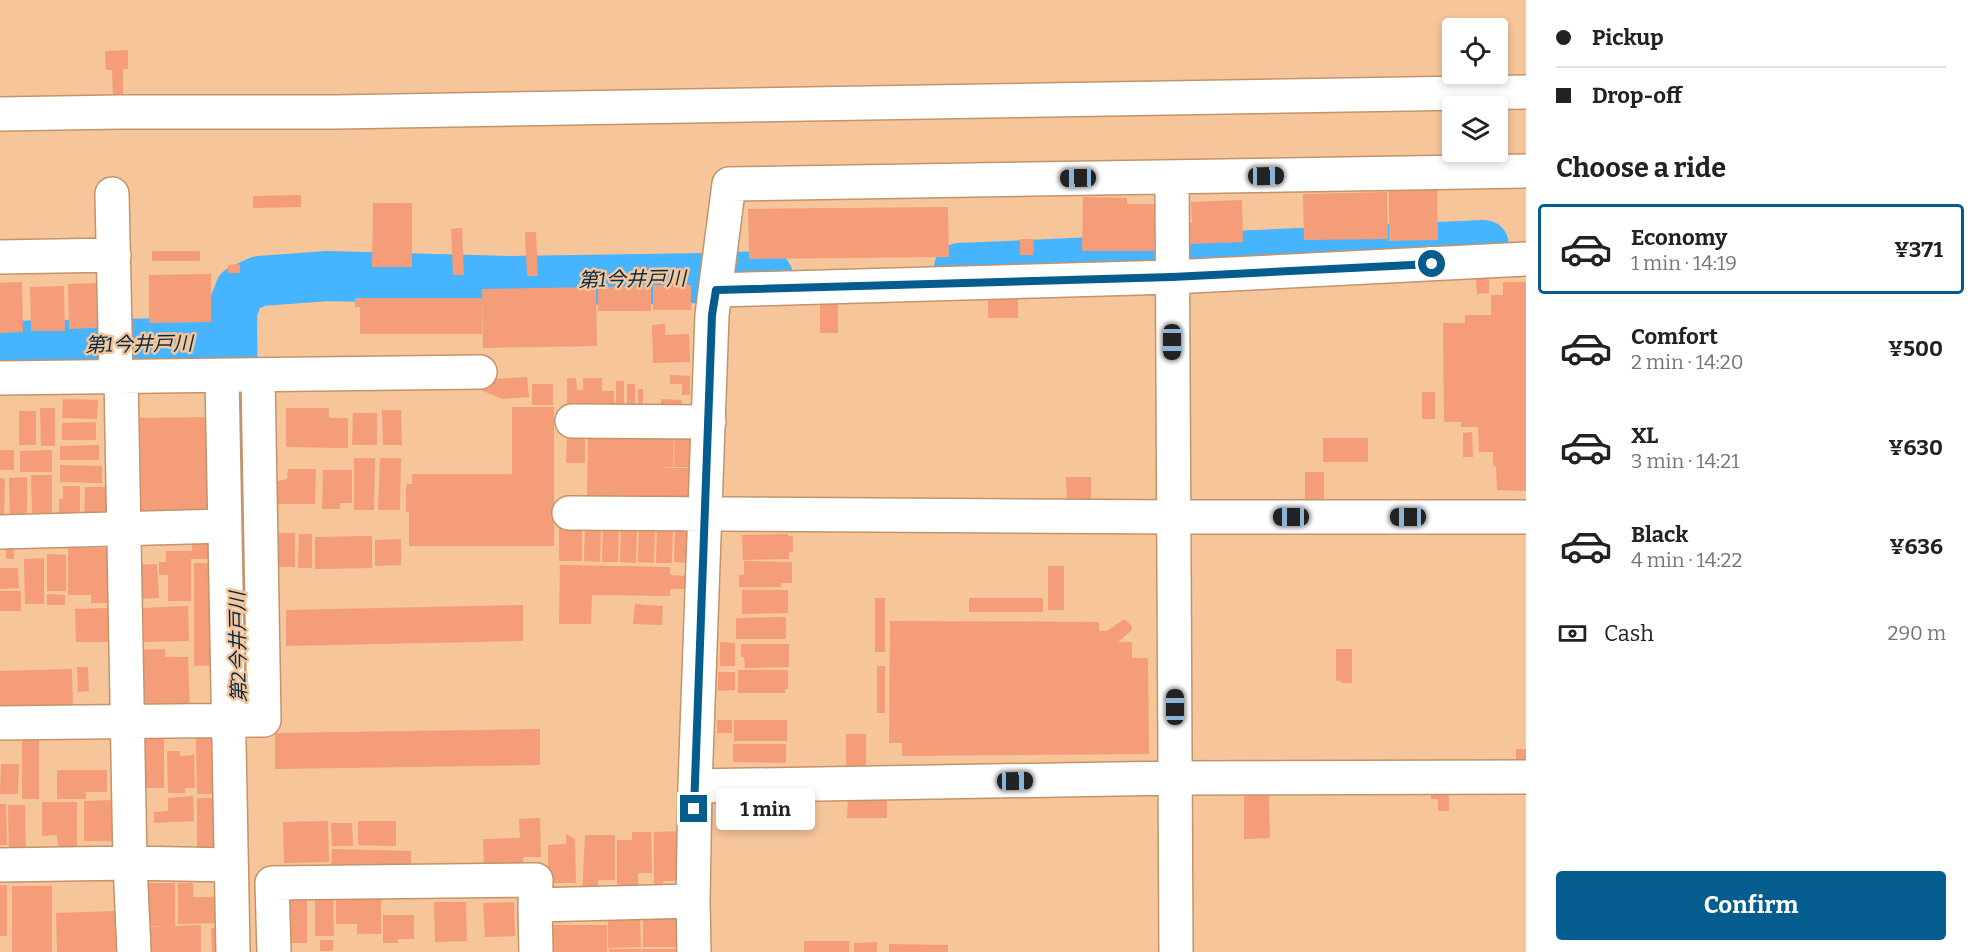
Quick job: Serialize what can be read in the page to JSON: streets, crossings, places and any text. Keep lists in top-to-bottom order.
{
  "water": ["第1今井戸川", "第2今井戸川"],
  "page": {
    "banner": ["Pickup", "Drop-off"],
    "heading": "Choose a ride",
    "list": [
      {
        "name": "Economy",
        "note": "1 min · 14:19",
        "value": "¥371"
      },
      {
        "name": "Comfort",
        "note": "2 min · 14:20",
        "value": "¥500"
      },
      {
        "name": "XL",
        "note": "3 min · 14:21",
        "value": "¥630"
      },
      {
        "name": "Black",
        "note": "4 min · 14:22",
        "value": "¥636"
      }
    ],
    "pay": ["Cash", "290 m"],
    "bubble": "1 min",
    "buttons": "Confirm"
  }
}
